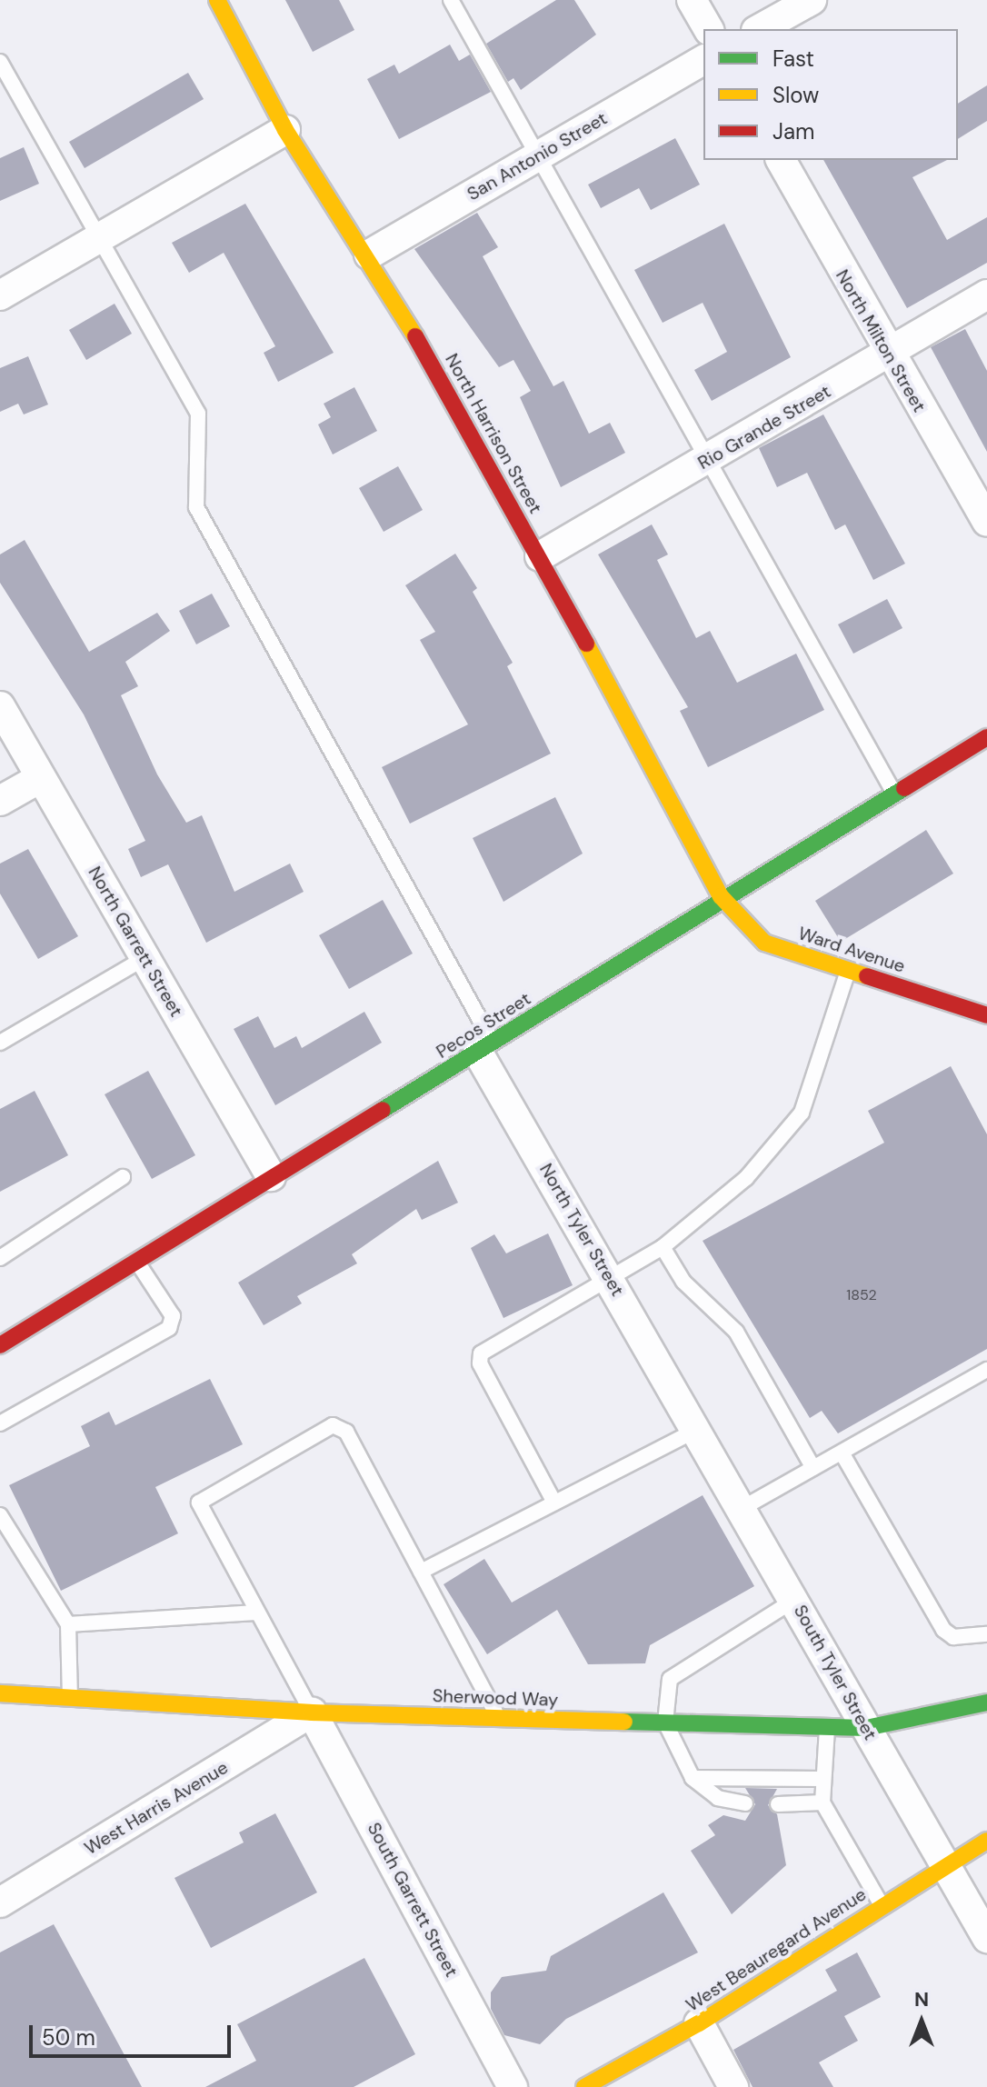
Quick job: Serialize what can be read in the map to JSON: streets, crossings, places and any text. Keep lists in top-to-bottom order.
{
  "streets": {
    "street": [
      "San Antonio Street",
      "North Milton Street",
      "Rio Grande Street",
      "North Harrison Street",
      "North Garrett Street",
      "Ward Avenue",
      "Pecos Street",
      "North Tyler Street",
      "South Tyler Street",
      "Sherwood Way",
      "West Harris Avenue",
      "South Garrett Street",
      "West Beauregard Avenue"
    ]
  },
  "crossings": [
    ["San Antonio Street", "North Harrison Street"],
    ["North Milton Street", "Rio Grande Street"],
    ["Rio Grande Street", "North Harrison Street"],
    ["North Harrison Street", "Ward Avenue"],
    ["North Harrison Street", "Pecos Street"],
    ["North Garrett Street", "Pecos Street"],
    ["Ward Avenue", "Pecos Street"],
    ["Pecos Street", "North Tyler Street"],
    ["North Tyler Street", "South Tyler Street"],
    ["South Tyler Street", "Sherwood Way"],
    ["South Tyler Street", "West Beauregard Avenue"],
    ["Sherwood Way", "West Harris Avenue"],
    ["Sherwood Way", "South Garrett Street"],
    ["West Harris Avenue", "South Garrett Street"]
  ],
  "house_numbers": ["1852"],
  "legend": ["Fast", "Slow", "Jam"],
  "scale_bar": "50 m",
  "north": "top"
}
